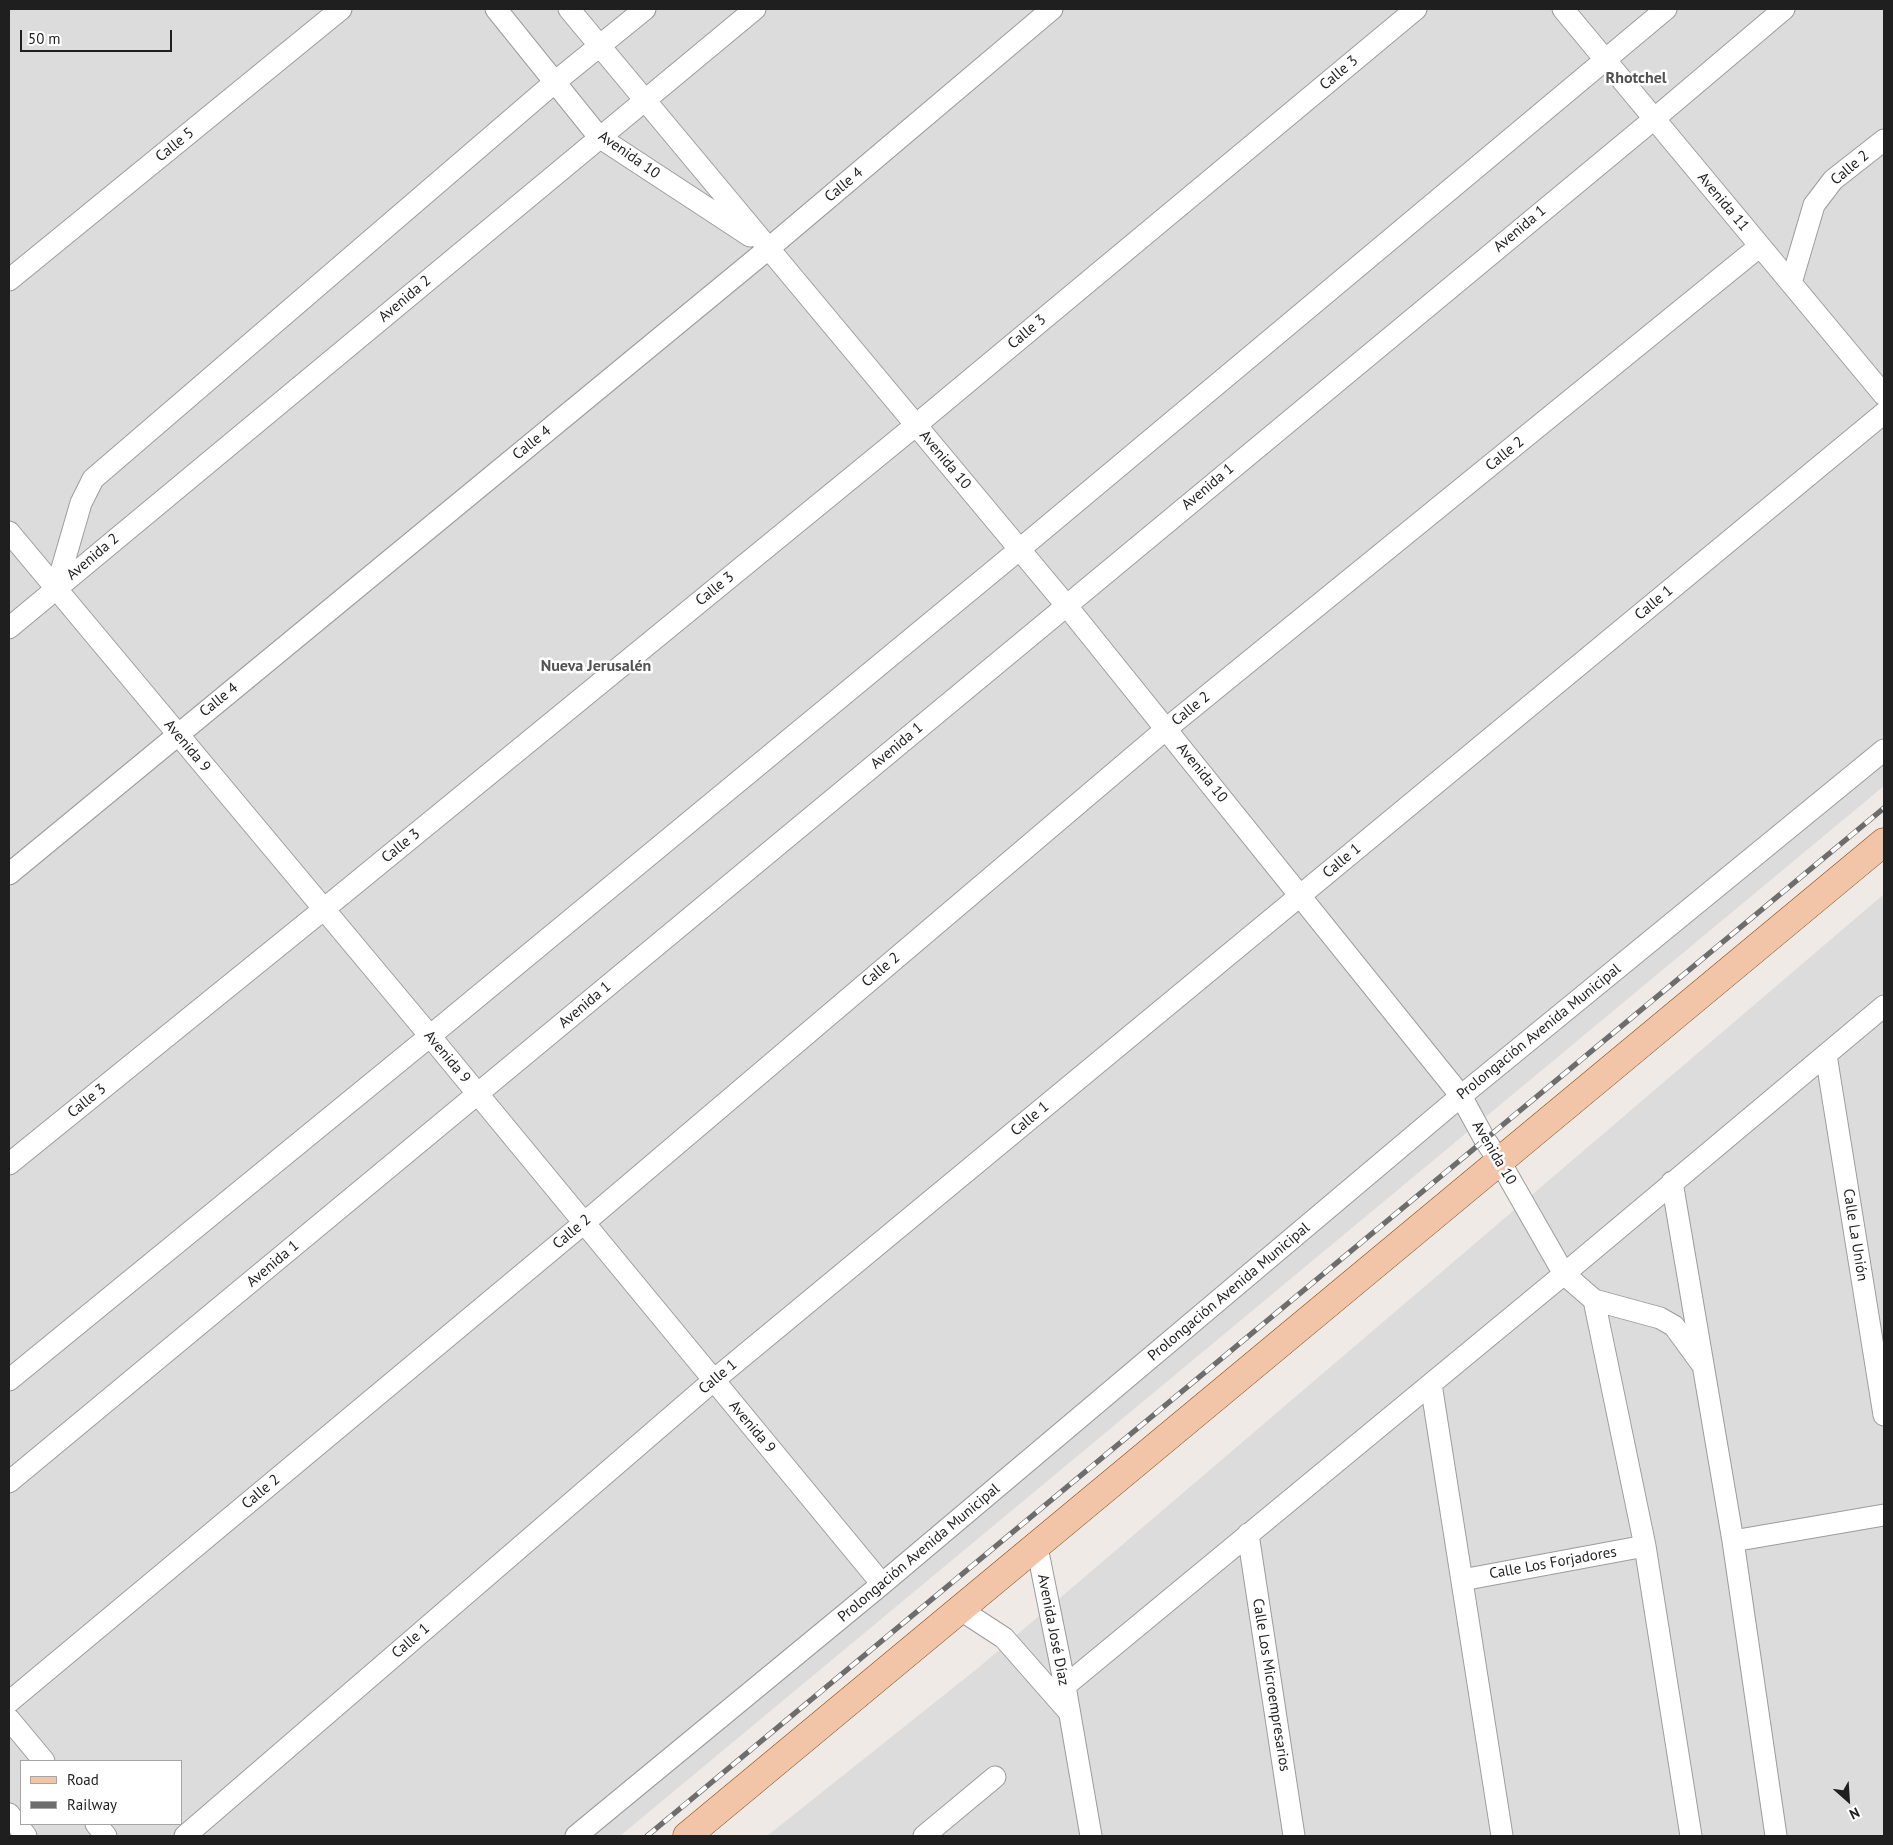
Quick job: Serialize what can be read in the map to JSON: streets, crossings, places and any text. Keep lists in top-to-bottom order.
{
  "streets": {
    "street": [
      "Calle 3",
      "Calle 5",
      "Avenida 10",
      "Calle 2",
      "Calle 4",
      "Avenida 11",
      "Avenida 1",
      "Avenida 2",
      "Calle 1",
      "Avenida 9",
      "Prolongación Avenida Municipal",
      "Calle La Unión",
      "Calle Los Forjadores",
      "Avenida José Díaz",
      "Calle Los Microempresarios"
    ]
  },
  "crossings": [
    ["Calle 3", "Avenida 10"],
    ["Calle 3", "Avenida 9"],
    ["Avenida 10", "Calle 2"],
    ["Avenida 10", "Calle 4"],
    ["Avenida 10", "Avenida 1"],
    ["Avenida 10", "Avenida 2"],
    ["Avenida 10", "Calle 1"],
    ["Avenida 10", "Prolongación Avenida Municipal"],
    ["Calle 2", "Avenida 11"],
    ["Calle 2", "Avenida 9"],
    ["Calle 4", "Avenida 9"],
    ["Avenida 11", "Avenida 1"],
    ["Avenida 1", "Avenida 9"],
    ["Avenida 2", "Avenida 9"],
    ["Calle 1", "Avenida 9"],
    ["Avenida 9", "Prolongación Avenida Municipal"]
  ],
  "districts": ["Rhotchel", "Nueva Jerusalén"],
  "legend": ["Road", "Railway"],
  "scale_bar": "50 m",
  "north": "bottom right"
}
